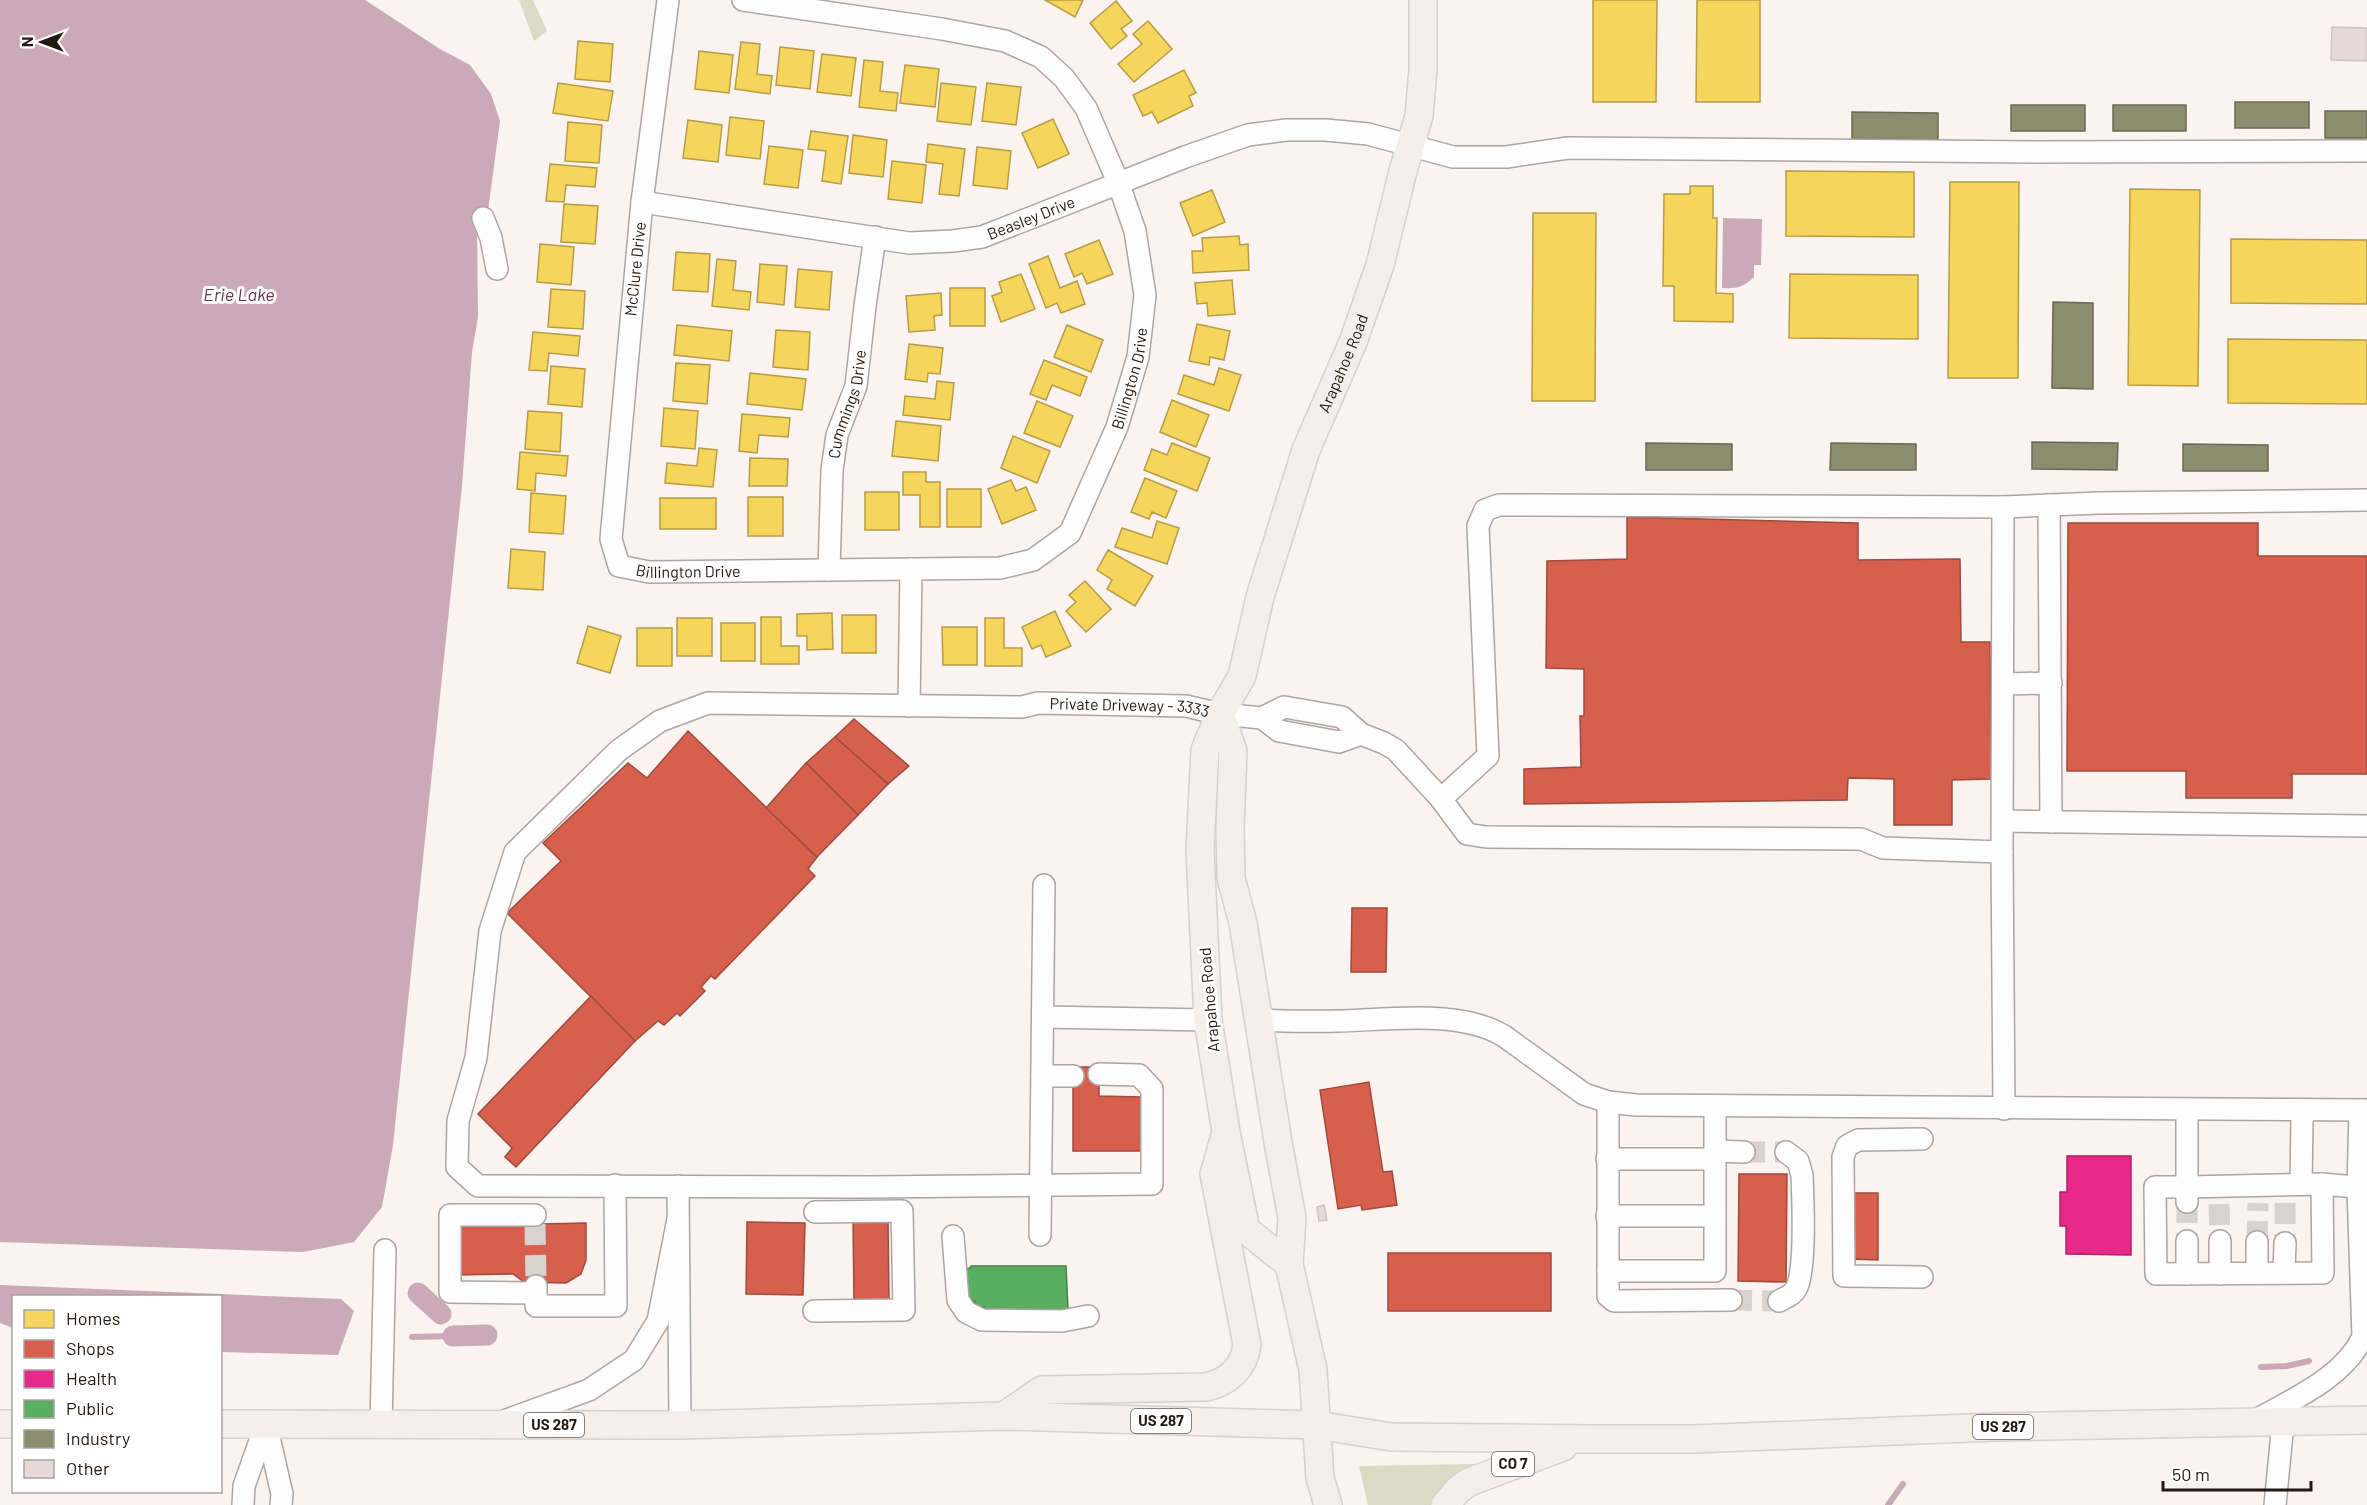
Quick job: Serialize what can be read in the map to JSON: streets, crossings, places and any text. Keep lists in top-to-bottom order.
{
  "streets": {
    "main road": ["Arapahoe Road", "US 287", "CO 7"],
    "street": [
      "Beasley Drive",
      "McClure Drive",
      "Billington Drive",
      "Cummings Drive",
      "Private Driveway - 3333"
    ]
  },
  "crossings": [
    ["Beasley Drive", "McClure Drive"],
    ["Beasley Drive", "Arapahoe Road"],
    ["Beasley Drive", "Billington Drive"],
    ["Beasley Drive", "Cummings Drive"],
    ["McClure Drive", "Billington Drive"],
    ["Arapahoe Road", "Private Driveway - 3333"],
    ["Billington Drive", "Cummings Drive"],
    ["US 287", "CO 7"]
  ],
  "water": ["Erie Lake"],
  "legend": [
    "Homes",
    "Shops",
    "Health",
    "Public",
    "Industry",
    "Other"
  ],
  "scale_bar": "50 m",
  "north": "left"
}
